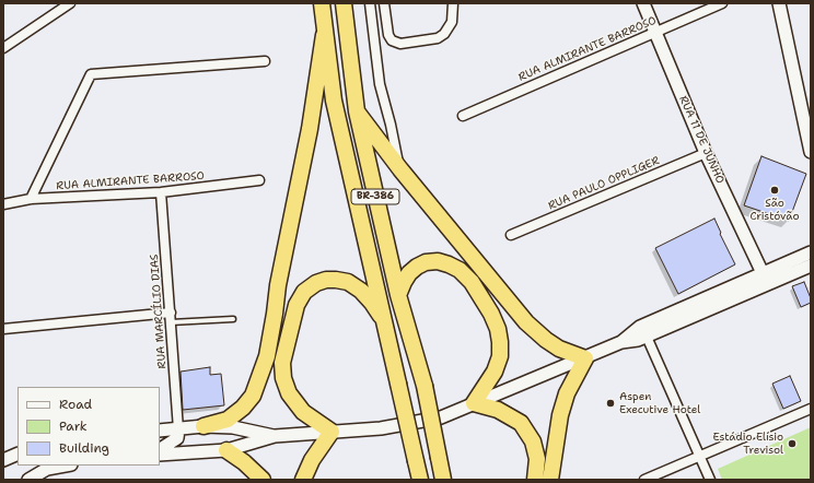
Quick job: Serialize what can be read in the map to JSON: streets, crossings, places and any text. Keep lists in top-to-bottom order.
{
  "streets": {
    "highway": ["BR-386"],
    "main road": ["RUA 11 DE JUNHO"],
    "street": ["RUA ALMIRANTE BARROSO", "RUA PAULO OPPLIGER", "RUA MARCÍLIO DIAS"]
  },
  "crossings": [
    ["RUA ALMIRANTE BARROSO", "RUA 11 DE JUNHO"],
    ["RUA ALMIRANTE BARROSO", "RUA MARCÍLIO DIAS"],
    ["RUA 11 DE JUNHO", "RUA PAULO OPPLIGER"]
  ],
  "places": ["São Cristóvão", "Aspen Executive Hotel", "Estádio Elísio Trevisol"],
  "legend": ["Road", "Park", "Building"]
}
